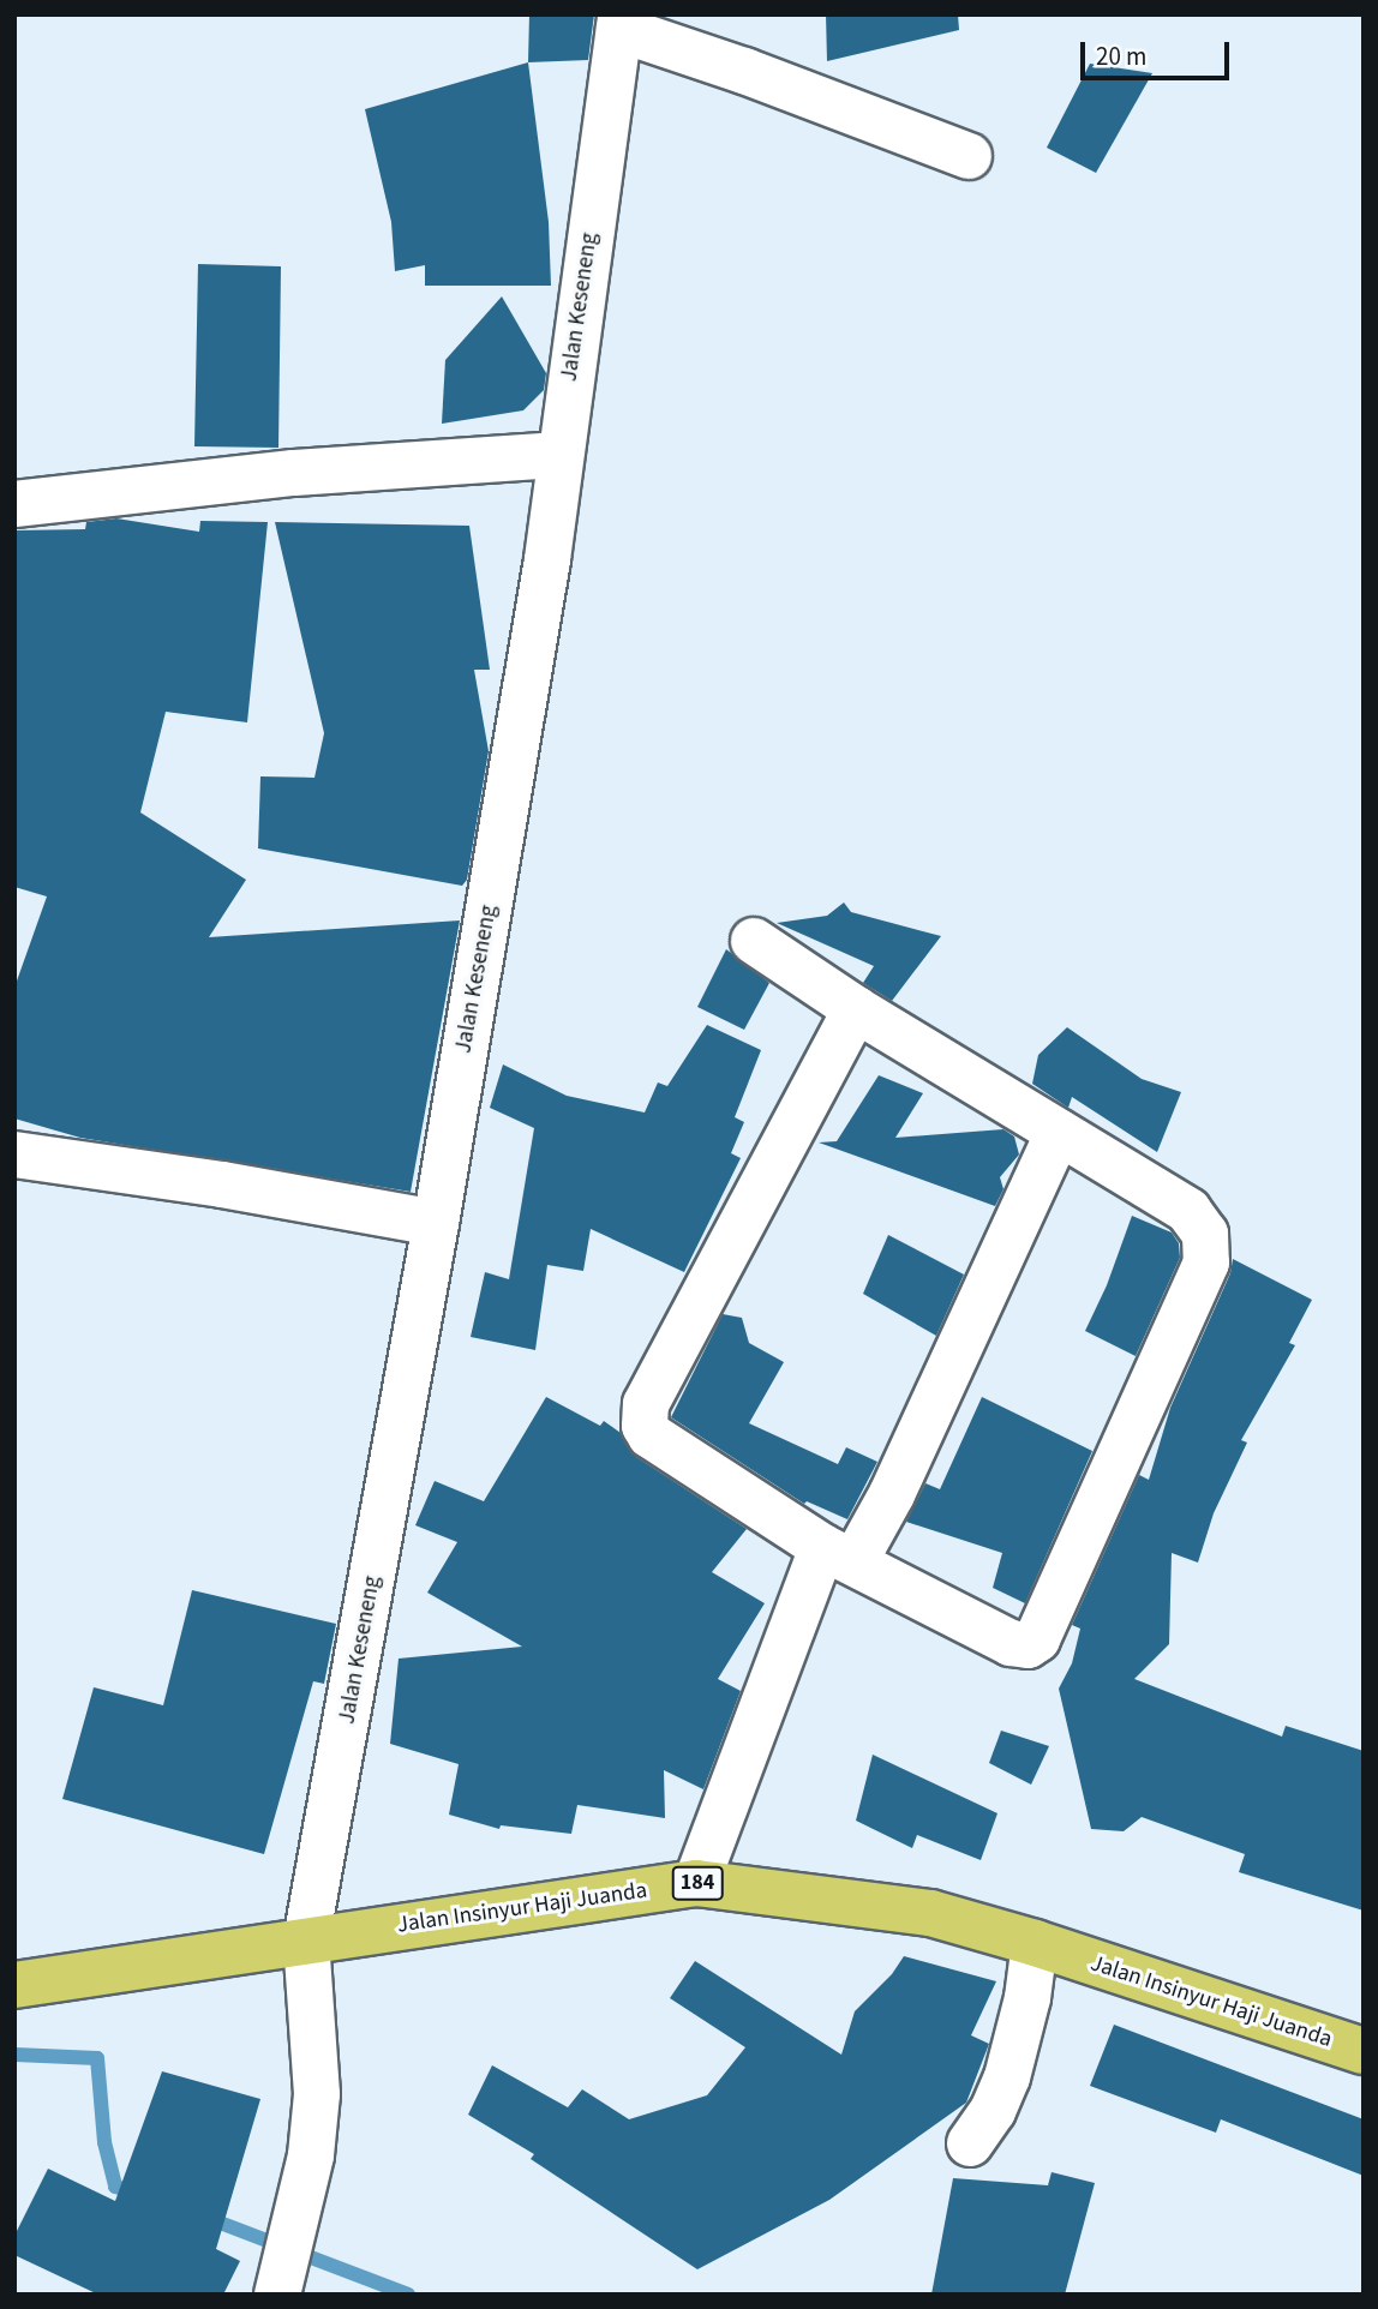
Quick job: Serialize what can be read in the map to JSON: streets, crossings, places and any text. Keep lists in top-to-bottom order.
{
  "streets": {
    "main road": ["184", "Jalan Insinyur Haji Juanda"],
    "street": ["Jalan Keseneng"]
  },
  "crossings": [
    ["Jalan Keseneng", "Jalan Insinyur Haji Juanda"]
  ],
  "scale_bar": "20 m"
}
